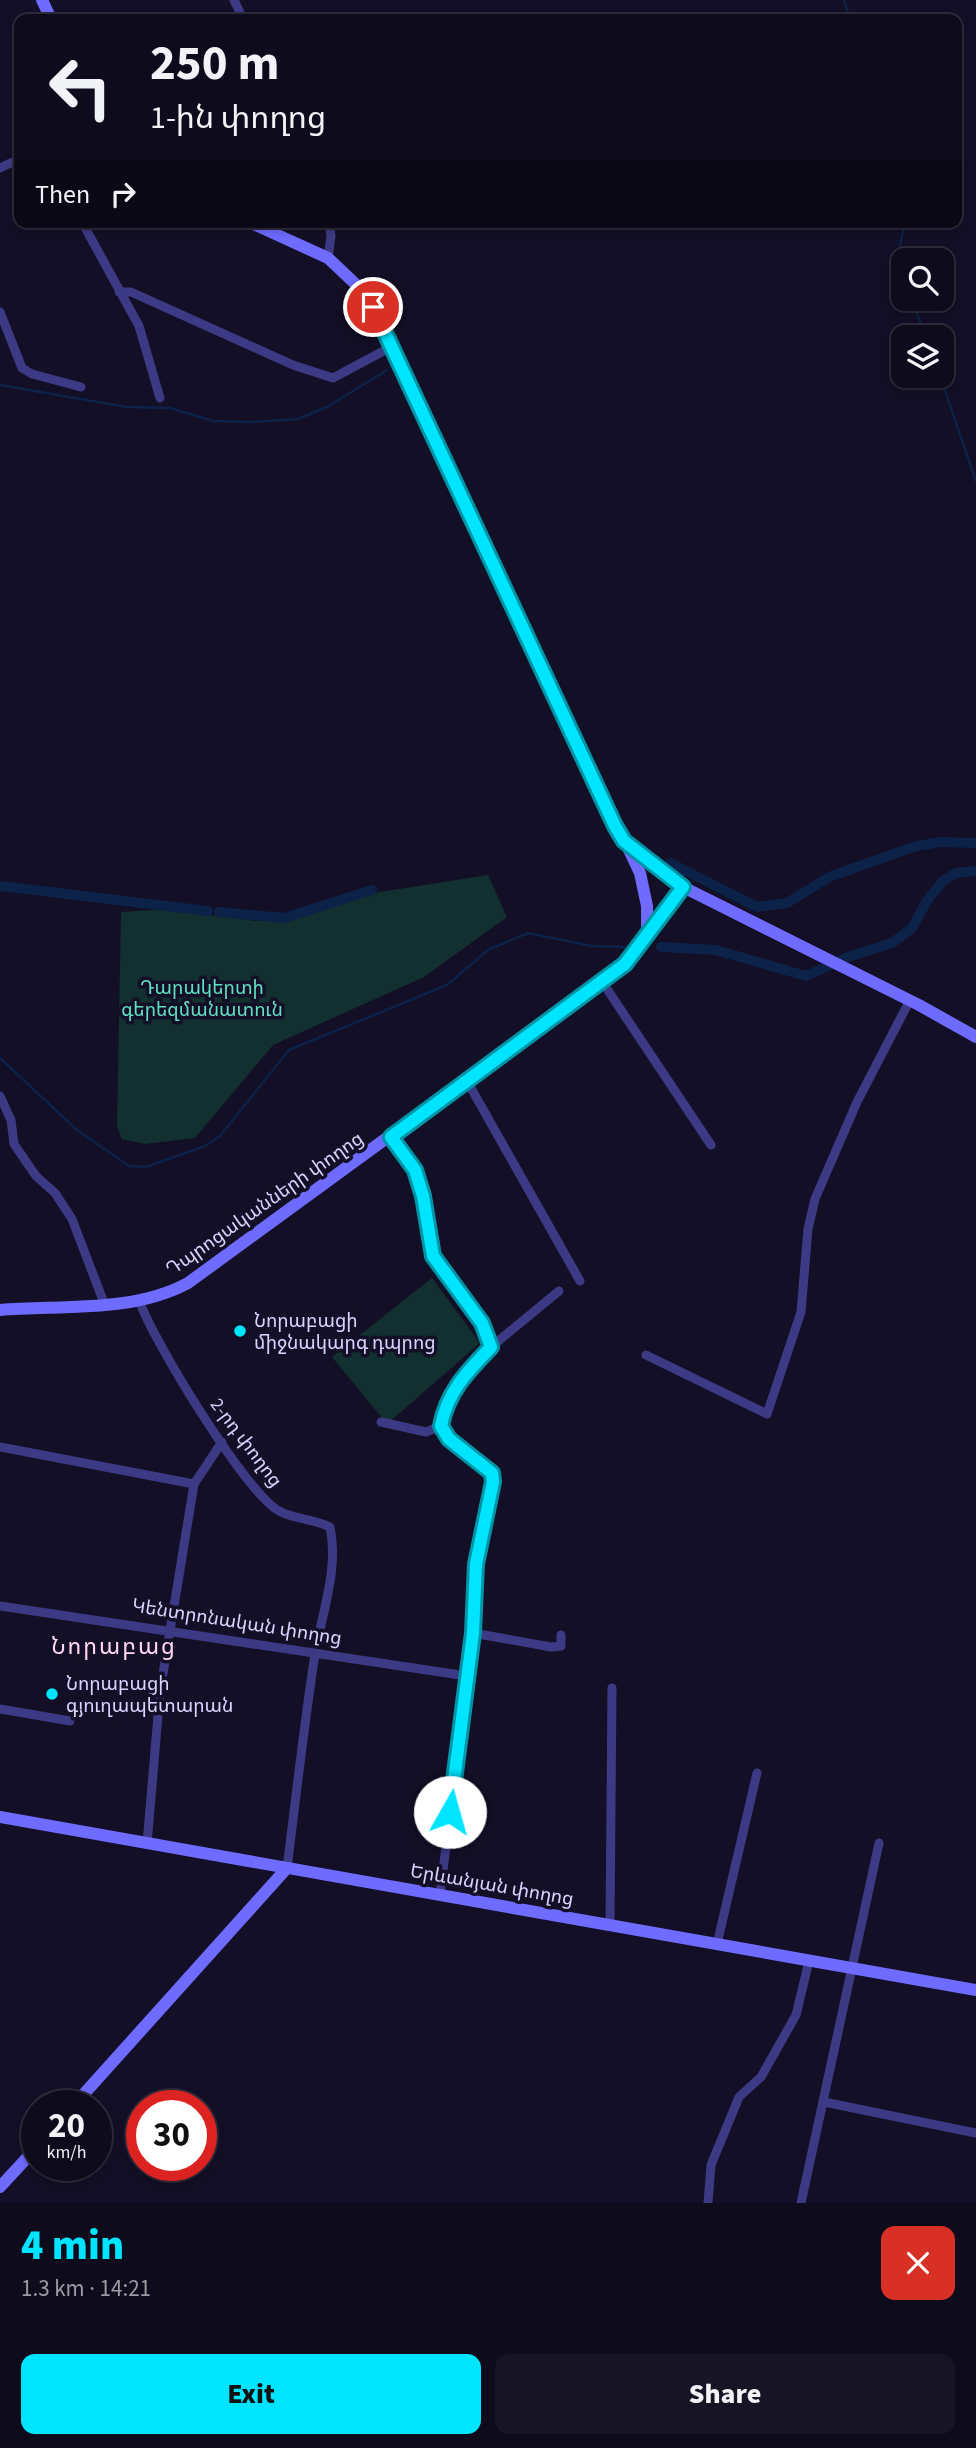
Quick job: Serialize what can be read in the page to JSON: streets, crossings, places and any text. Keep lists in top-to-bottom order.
{
  "streets": {
    "main road": ["Դպրոցականների փողոց", "Երևանյան փողոց"],
    "street": ["2-րդ փողոց", "Կենտրոնական փողոց"]
  },
  "crossings": [
    ["Դպրոցականների փողոց", "2-րդ փողոց"],
    ["2-րդ փողոց", "Կենտրոնական փողոց"],
    ["2-րդ փողոց", "Երևանյան փողոց"]
  ],
  "districts": ["Նորաբաց"],
  "parks": ["Դարակերտի գերեզմանատուն"],
  "places": ["Նորաբացի միջնակարգ դպրոց", "Նորաբացի գյուղապետարան"],
  "page": {
    "turn": ["250 m", "1-ին փողոց"],
    "then": "Then",
    "speed": "20 km/h",
    "limit": "30",
    "heading": ["4 min", "1.3 km · 14:21"],
    "buttons": ["Exit", "Share"]
  }
}
